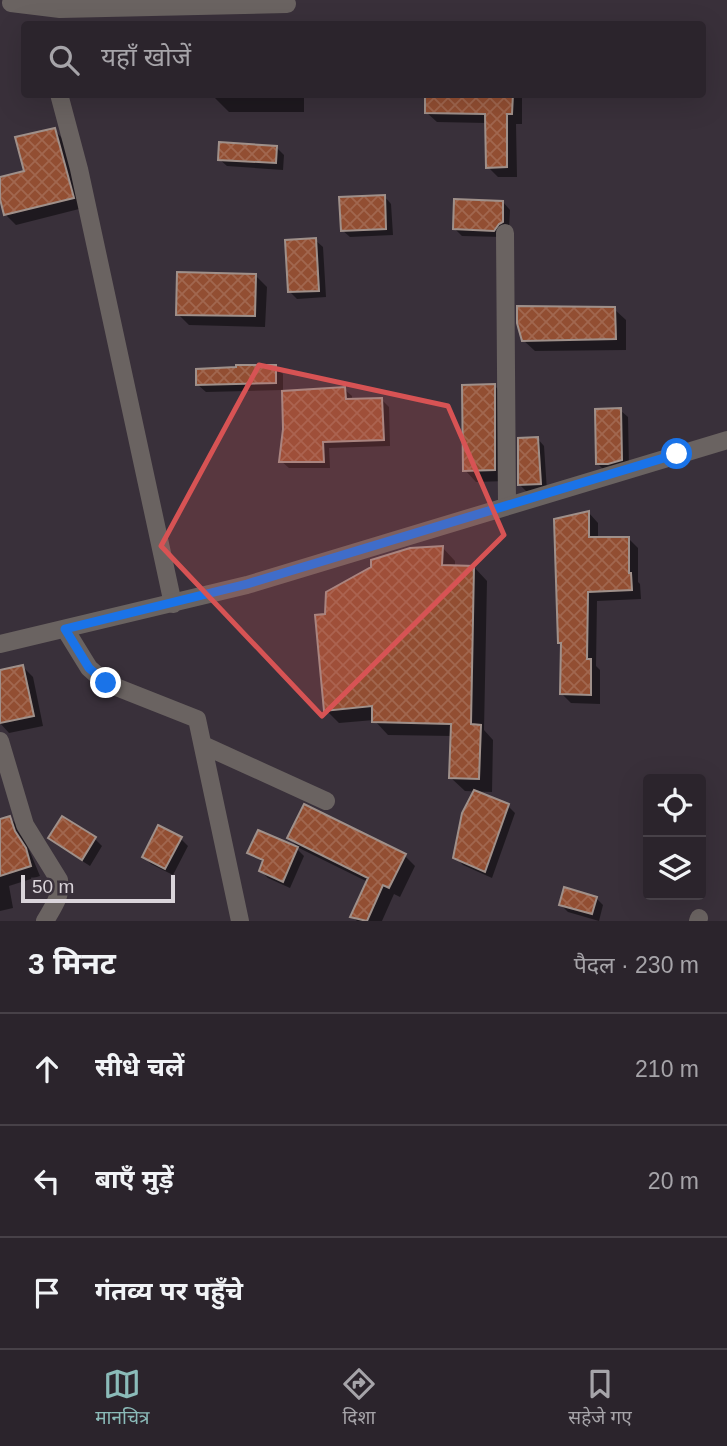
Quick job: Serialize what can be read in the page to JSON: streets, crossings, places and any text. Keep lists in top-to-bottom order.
{
  "scale_bar": "50 m",
  "page": {
    "search": "यहाँ खोजें",
    "scale": "50 m",
    "heading": ["3 मिनट", "पैदल · 230 m"],
    "list": [
      ["सीधे चलें", "210 m"],
      ["बाएँ मुड़ें", "20 m"],
      "गंतव्य पर पहुँचे"
    ],
    "nav": ["मानचित्र", "दिशा", "सहेजे गए"]
  }
}
